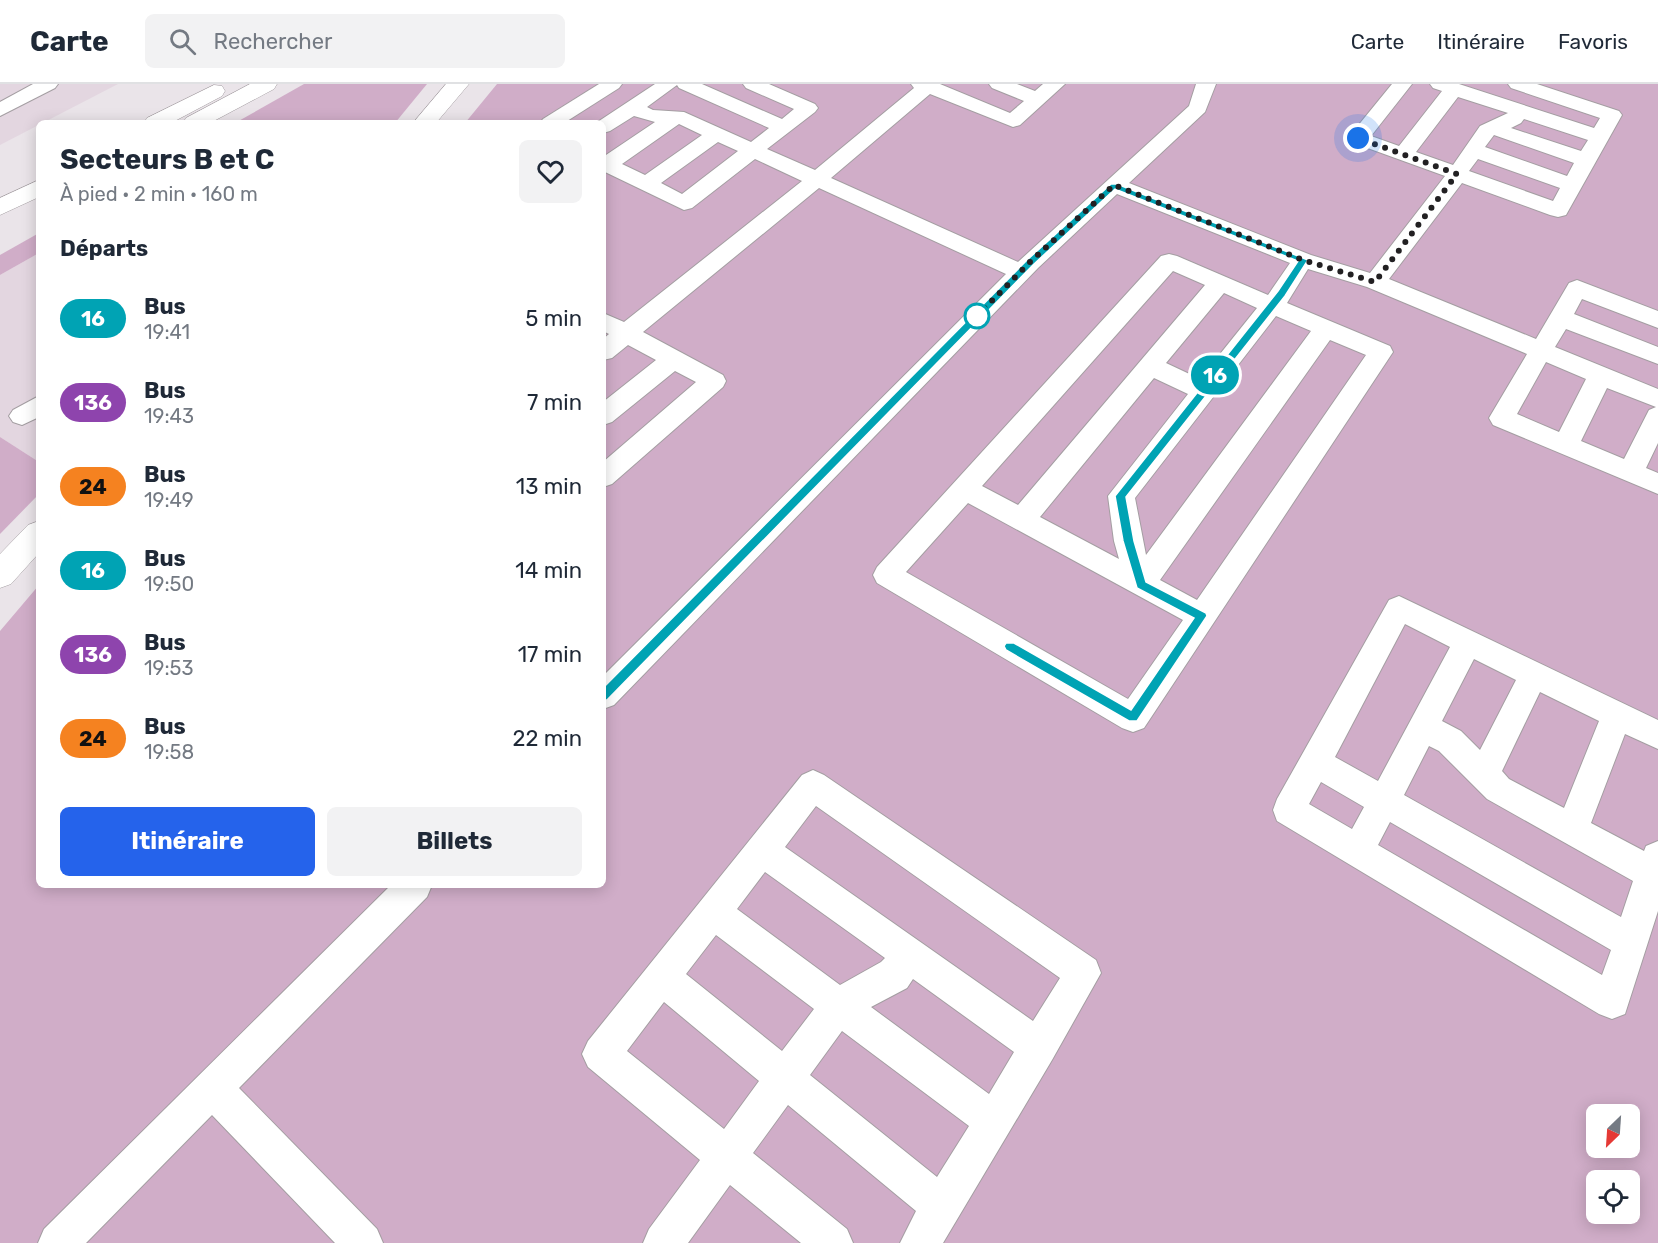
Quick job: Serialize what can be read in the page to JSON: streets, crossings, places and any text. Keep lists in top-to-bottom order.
{
  "lines": ["bus line 16"],
  "north": "bottom left",
  "page": {
    "header": "Carte",
    "search": "Rechercher",
    "nav": ["Carte", "Itinéraire", "Favoris"],
    "on_map": "16",
    "heading": [
      ["Secteurs B et C", "À pied · 2 min · 160 m"],
      "Départs"
    ],
    "list": [
      {
        "mark": "16",
        "name": "Bus",
        "note": "19:41",
        "value": "5 min"
      },
      {
        "mark": "136",
        "name": "Bus",
        "note": "19:43",
        "value": "7 min"
      },
      {
        "mark": "24",
        "name": "Bus",
        "note": "19:49",
        "value": "13 min"
      },
      {
        "mark": "16",
        "name": "Bus",
        "note": "19:50",
        "value": "14 min"
      },
      {
        "mark": "136",
        "name": "Bus",
        "note": "19:53",
        "value": "17 min"
      },
      {
        "mark": "24",
        "name": "Bus",
        "note": "19:58",
        "value": "22 min"
      }
    ],
    "buttons": ["Itinéraire", "Billets"]
  }
}
